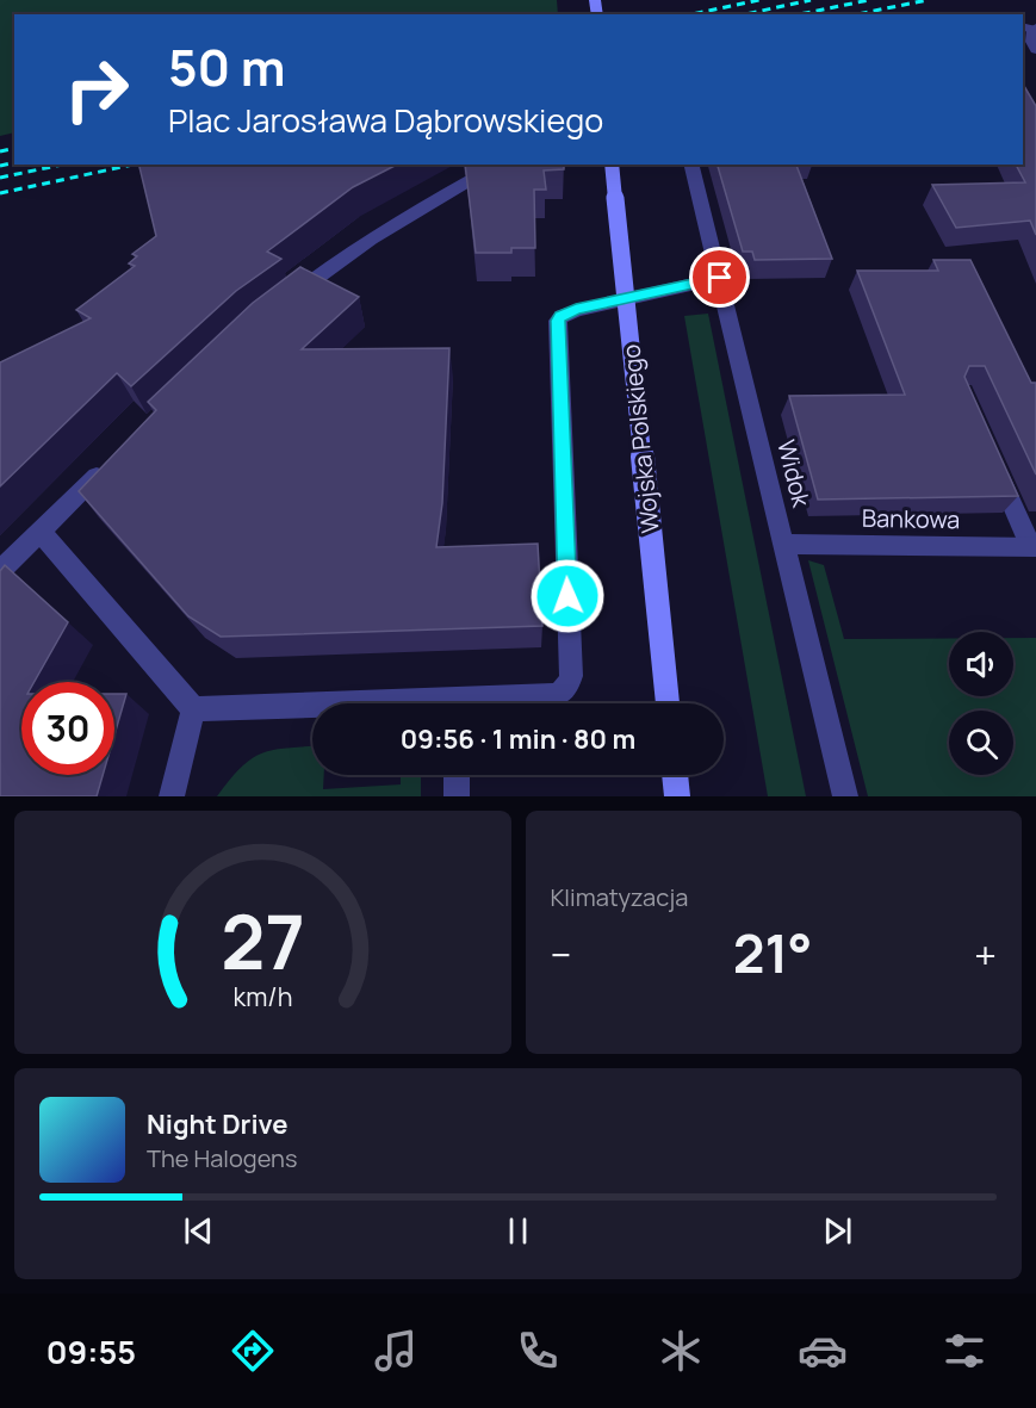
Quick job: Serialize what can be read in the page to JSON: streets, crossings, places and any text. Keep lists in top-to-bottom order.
{
  "streets": {
    "main road": ["Wojska Polskiego"],
    "street": ["Widok", "Bankowa"]
  },
  "crossings": [
    ["Widok", "Bankowa"]
  ],
  "page": {
    "turn": ["50 m", "Plac Jarosława Dąbrowskiego"],
    "limit": "30",
    "trip": "09:56 · 1 min · 80 m",
    "tile": "Klimatyzacja",
    "heat": ["−", "21°", "+"],
    "song": ["Night Drive", "The Halogens"],
    "tabs": "09:55",
    "gauge": ["27", "km/h"]
  }
}
